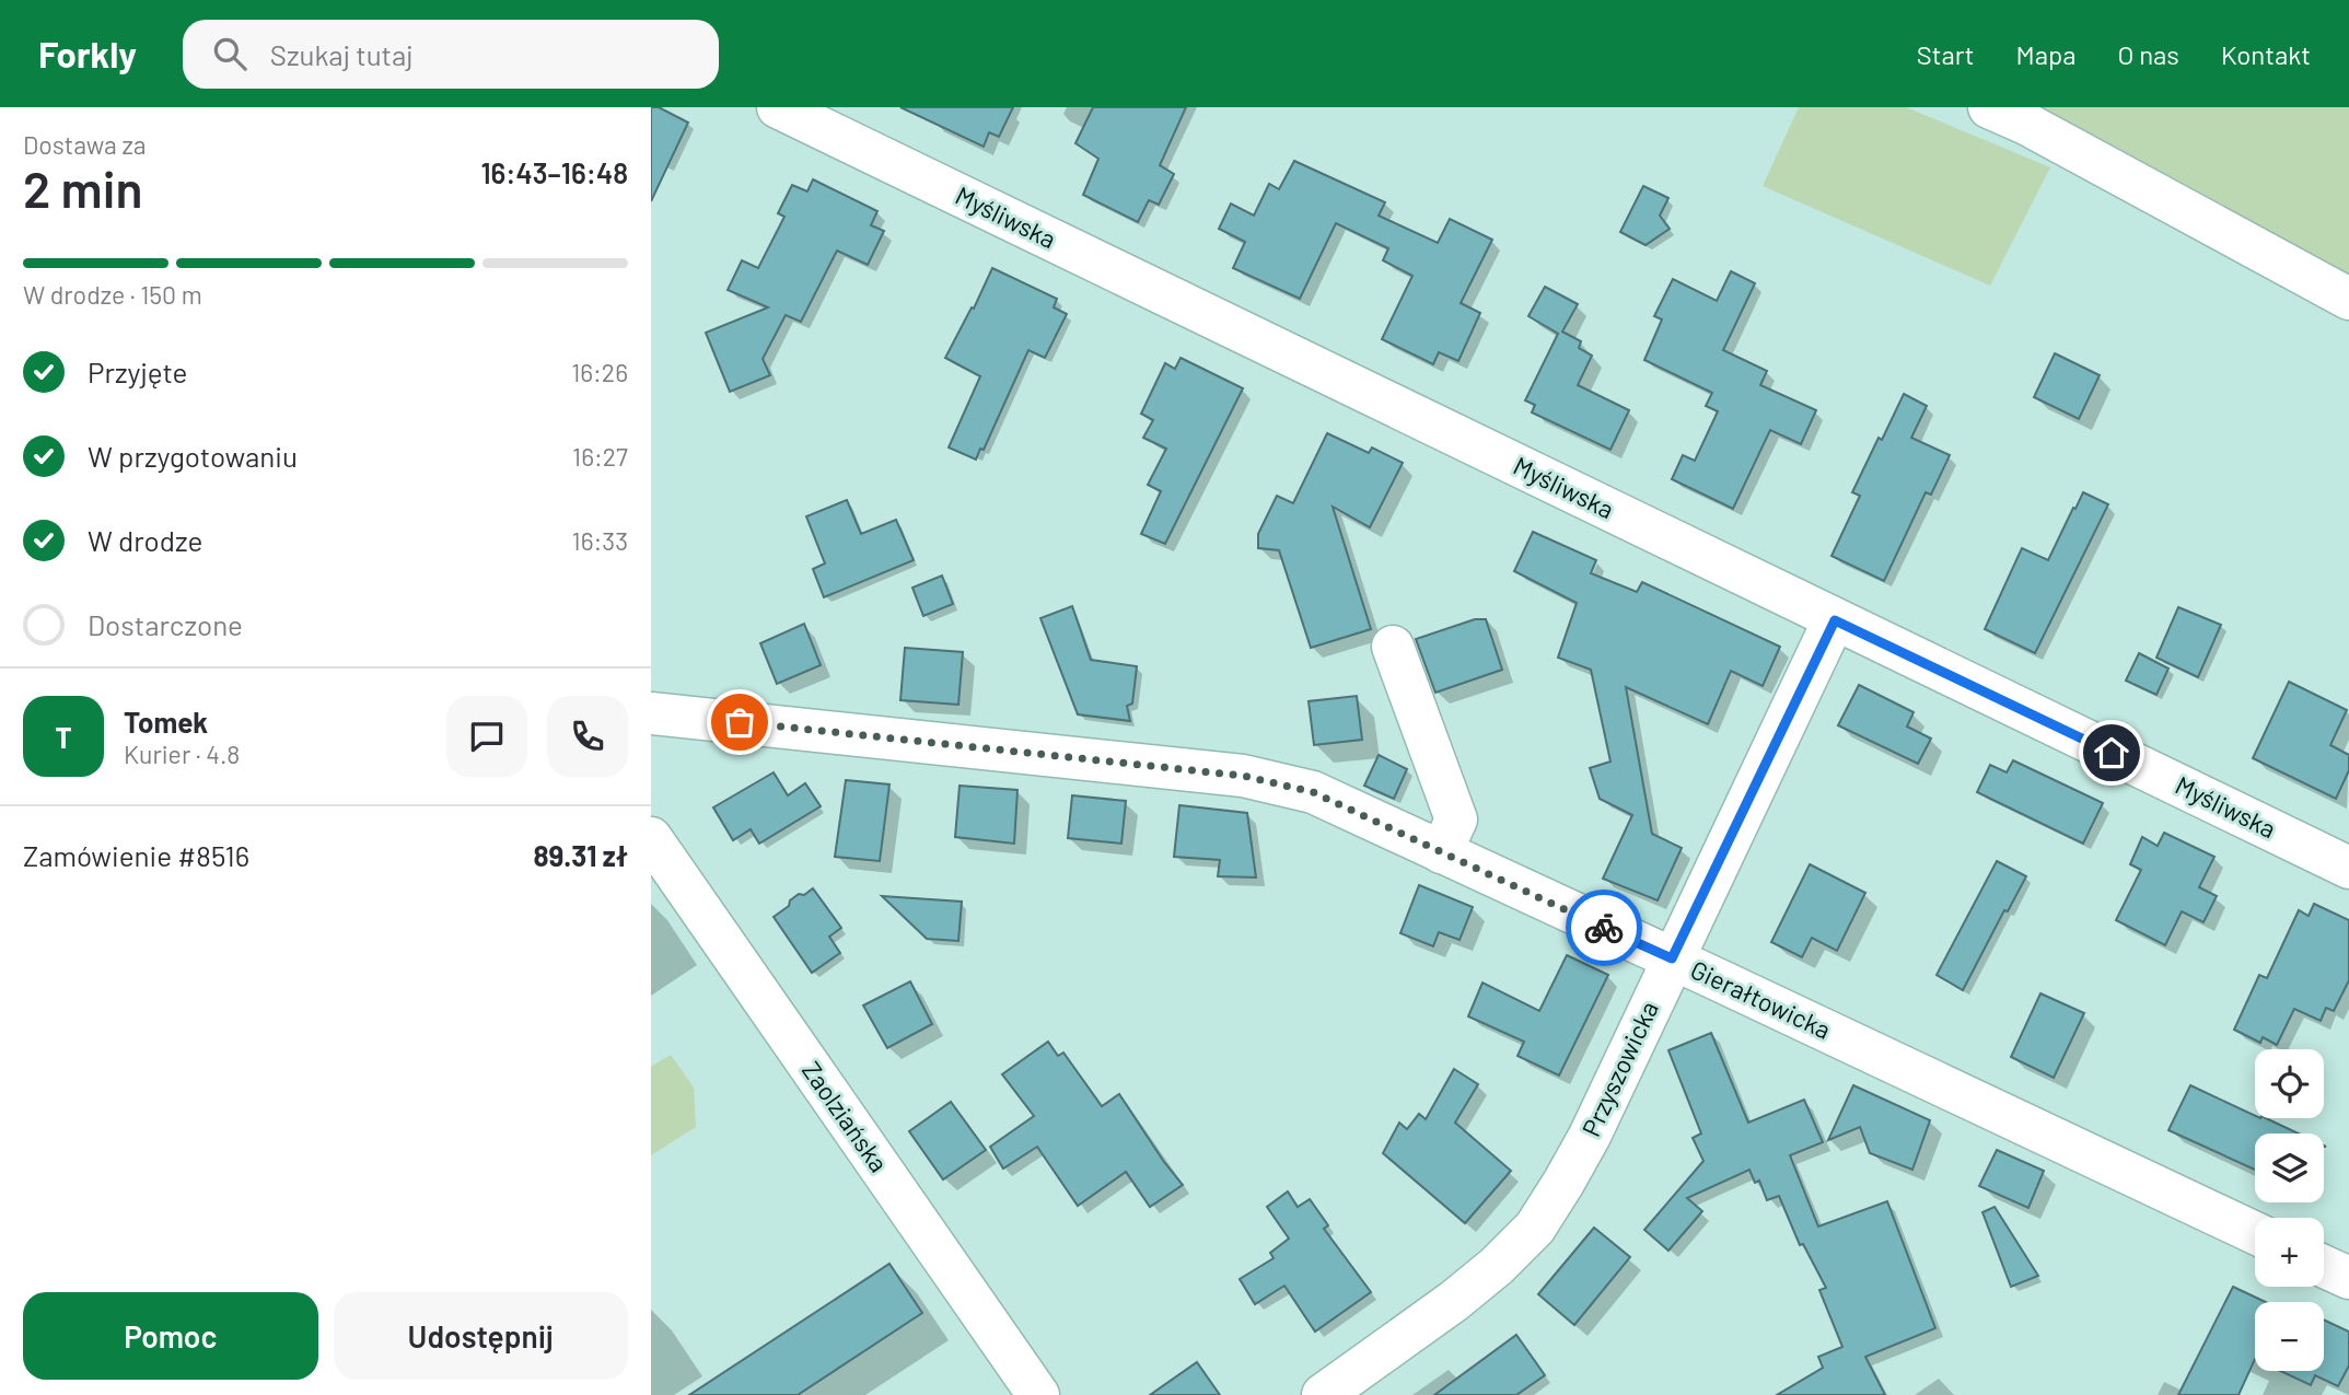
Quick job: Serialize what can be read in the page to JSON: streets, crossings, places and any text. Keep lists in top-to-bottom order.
{
  "streets": {
    "street": [
      "Myśliwska",
      "Gierałtowicka",
      "Przyszowicka",
      "Zaolziańska"
    ]
  },
  "crossings": [
    ["Myśliwska", "Przyszowicka"],
    ["Gierałtowicka", "Przyszowicka"]
  ],
  "page": {
    "header": "Forkly",
    "search": "Szukaj tutaj",
    "nav": [
      "Start",
      "Mapa",
      "O nas",
      "Kontakt"
    ],
    "heading": ["2 min", "Dostawa za", "16:43–16:48"],
    "panel": [
      "Tomek",
      "Kurier · 4.8",
      "Zamówienie #8516",
      "89.31 zł"
    ],
    "bar": "W drodze · 150 m",
    "list": [
      ["Przyjęte", "16:26"],
      ["W przygotowaniu", "16:27"],
      ["W drodze", "16:33"],
      "Dostarczone"
    ],
    "round": "T",
    "map_buttons": ["+", "−"],
    "buttons": ["Pomoc", "Udostępnij"]
  }
}
